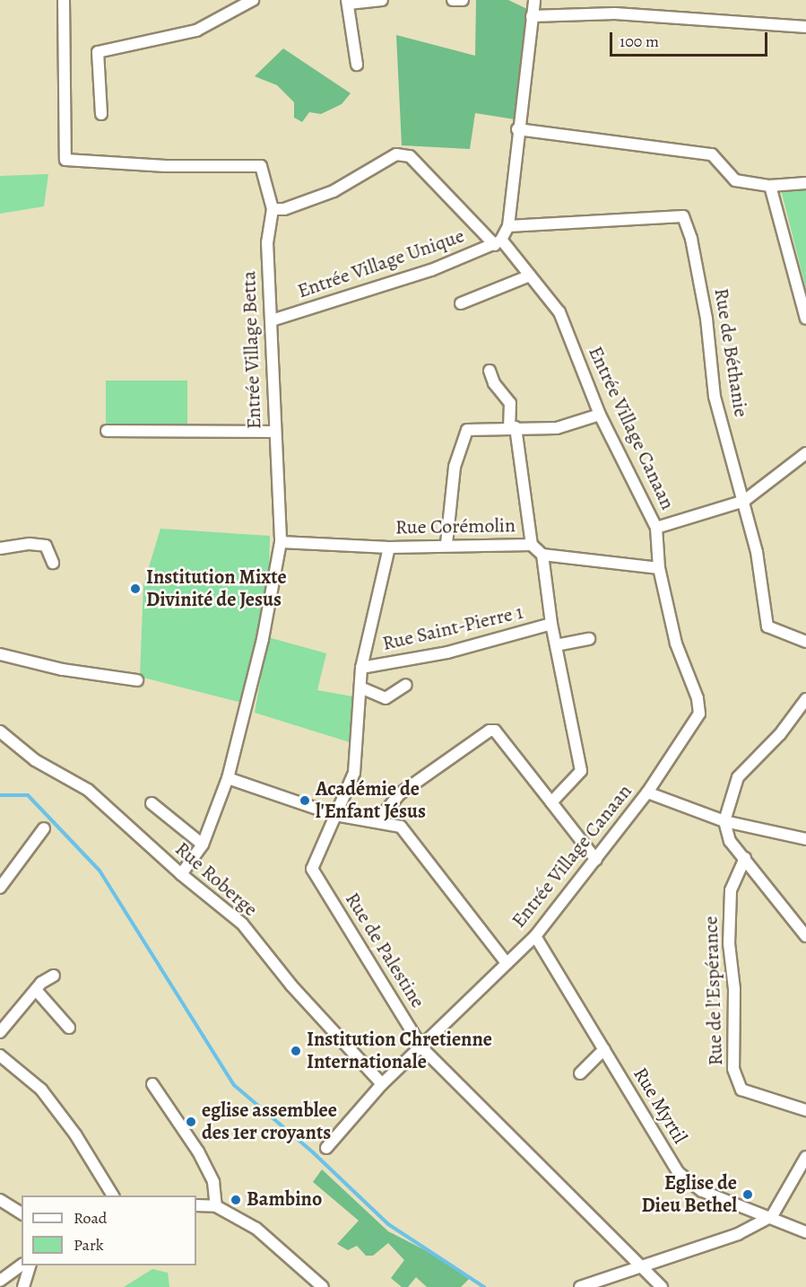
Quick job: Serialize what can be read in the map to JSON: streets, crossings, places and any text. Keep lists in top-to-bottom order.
{
  "streets": {
    "street": [
      "Entrée Village Unique",
      "Entrée Village Betta",
      "Rue de Béthanie",
      "Entrée Village Canaan",
      "Rue Corémolin",
      "Rue Saint-Pierre 1",
      "Rue Roberge",
      "Rue de Palestine",
      "Rue de l'Espérance",
      "Rue Myrtil"
    ]
  },
  "crossings": [
    ["Entrée Village Unique", "Entrée Village Betta"],
    ["Entrée Village Unique", "Entrée Village Canaan"],
    ["Entrée Village Betta", "Entrée Village Canaan"],
    ["Entrée Village Betta", "Rue Corémolin"],
    ["Entrée Village Betta", "Rue Roberge"],
    ["Entrée Village Canaan", "Rue Roberge"],
    ["Entrée Village Canaan", "Rue de Palestine"],
    ["Entrée Village Canaan", "Rue Myrtil"],
    ["Rue Corémolin", "Rue de Palestine"],
    ["Rue Saint-Pierre 1", "Rue de Palestine"]
  ],
  "places": [
    "Institution Mixte Divinité de Jesus",
    "Académie de l'Enfant Jésus",
    "Institution Chretienne Internationale",
    "eglise assemblee des 1er croyants",
    "Eglise de Dieu Bethel",
    "Bambino"
  ],
  "legend": ["Road", "Park"],
  "scale_bar": "100 m"
}
